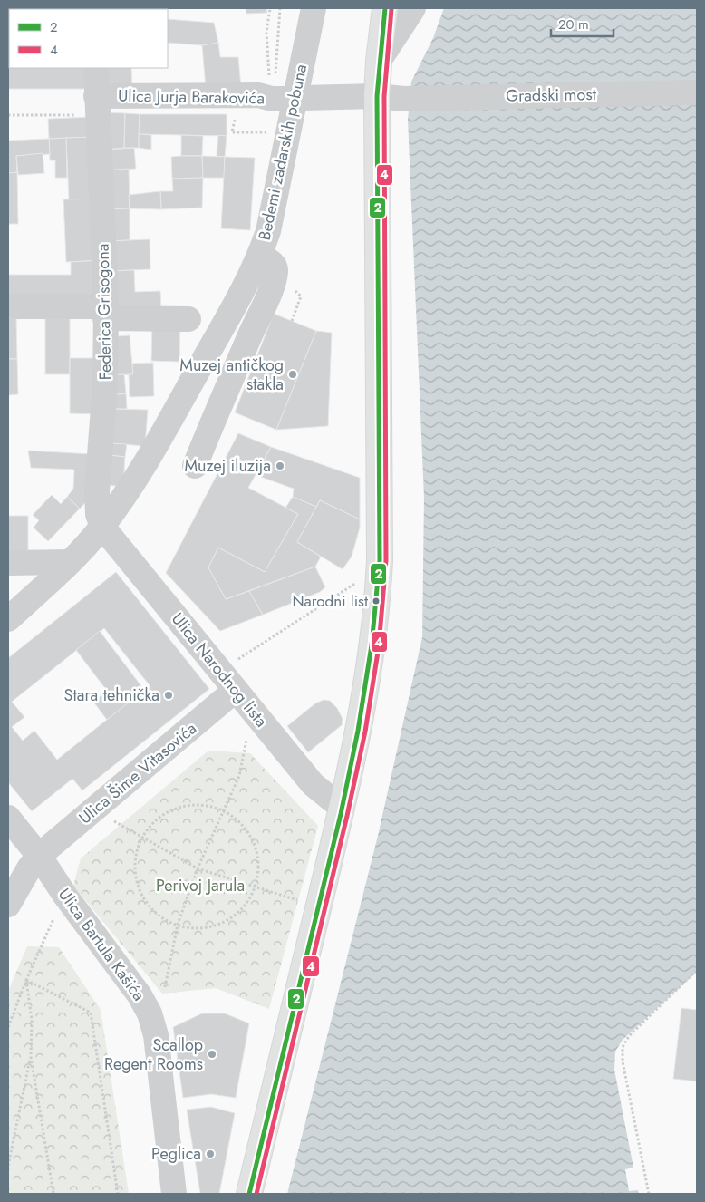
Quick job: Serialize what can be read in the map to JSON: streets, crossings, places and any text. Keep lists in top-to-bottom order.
{
  "streets": {
    "street": [
      "Gradski most",
      "Ulica Jurja Barakovića",
      "Bedemi zadarskih pobuna",
      "Federica Grisogona",
      "Ulica Narodnog lista",
      "Ulica Šime Vitasovića",
      "Ulica Bartula Kašića"
    ]
  },
  "crossings": [
    ["Gradski most", "Ulica Jurja Barakovića"],
    ["Ulica Jurja Barakovića", "Federica Grisogona"],
    ["Bedemi zadarskih pobuna", "Federica Grisogona"],
    ["Bedemi zadarskih pobuna", "Ulica Narodnog lista"],
    ["Federica Grisogona", "Ulica Narodnog lista"],
    ["Ulica Narodnog lista", "Ulica Šime Vitasovića"],
    ["Ulica Šime Vitasovića", "Ulica Bartula Kašića"]
  ],
  "parks": ["Perivoj Jarula"],
  "places": [
    "Muzej antičkog stakla",
    "Muzej iluzija",
    "Narodni list",
    "Stara tehnička",
    "Scallop Regent Rooms",
    "Peglica"
  ],
  "lines": ["transit line 2", "transit line 4"],
  "legend": ["2", "4"],
  "scale_bar": "20 m"
}
